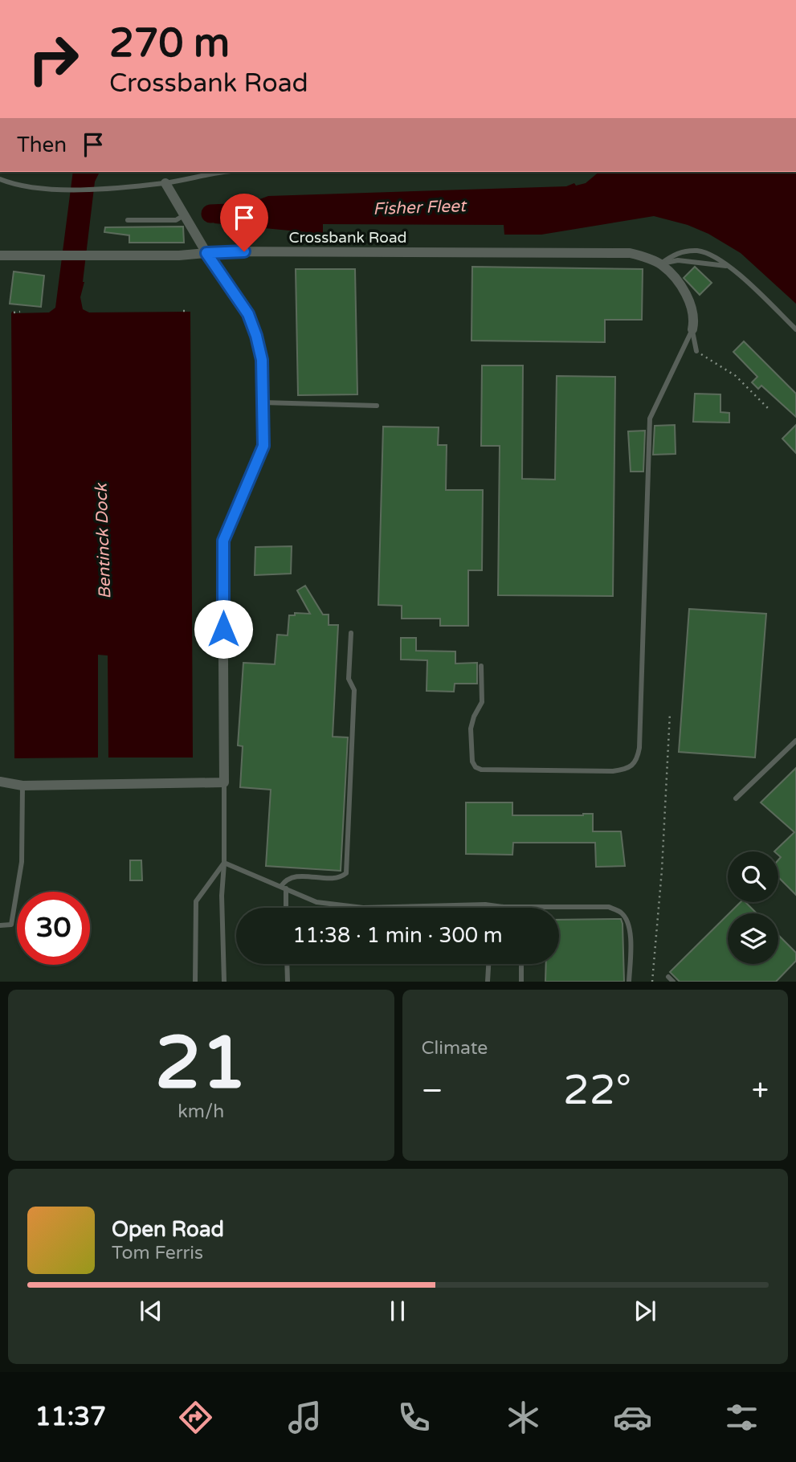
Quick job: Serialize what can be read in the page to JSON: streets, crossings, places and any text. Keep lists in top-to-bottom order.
{
  "streets": {
    "street": ["Crossbank Road"]
  },
  "water": ["Fisher Fleet", "Bentinck Dock"],
  "page": {
    "turn": ["270 m", "Crossbank Road"],
    "then": "Then",
    "limit": "30",
    "trip": "11:38 · 1 min · 300 m",
    "tile": [
      ["21", "km/h"],
      "Climate"
    ],
    "heat": ["−", "22°", "+"],
    "song": ["Open Road", "Tom Ferris"],
    "tabs": "11:37"
  }
}
